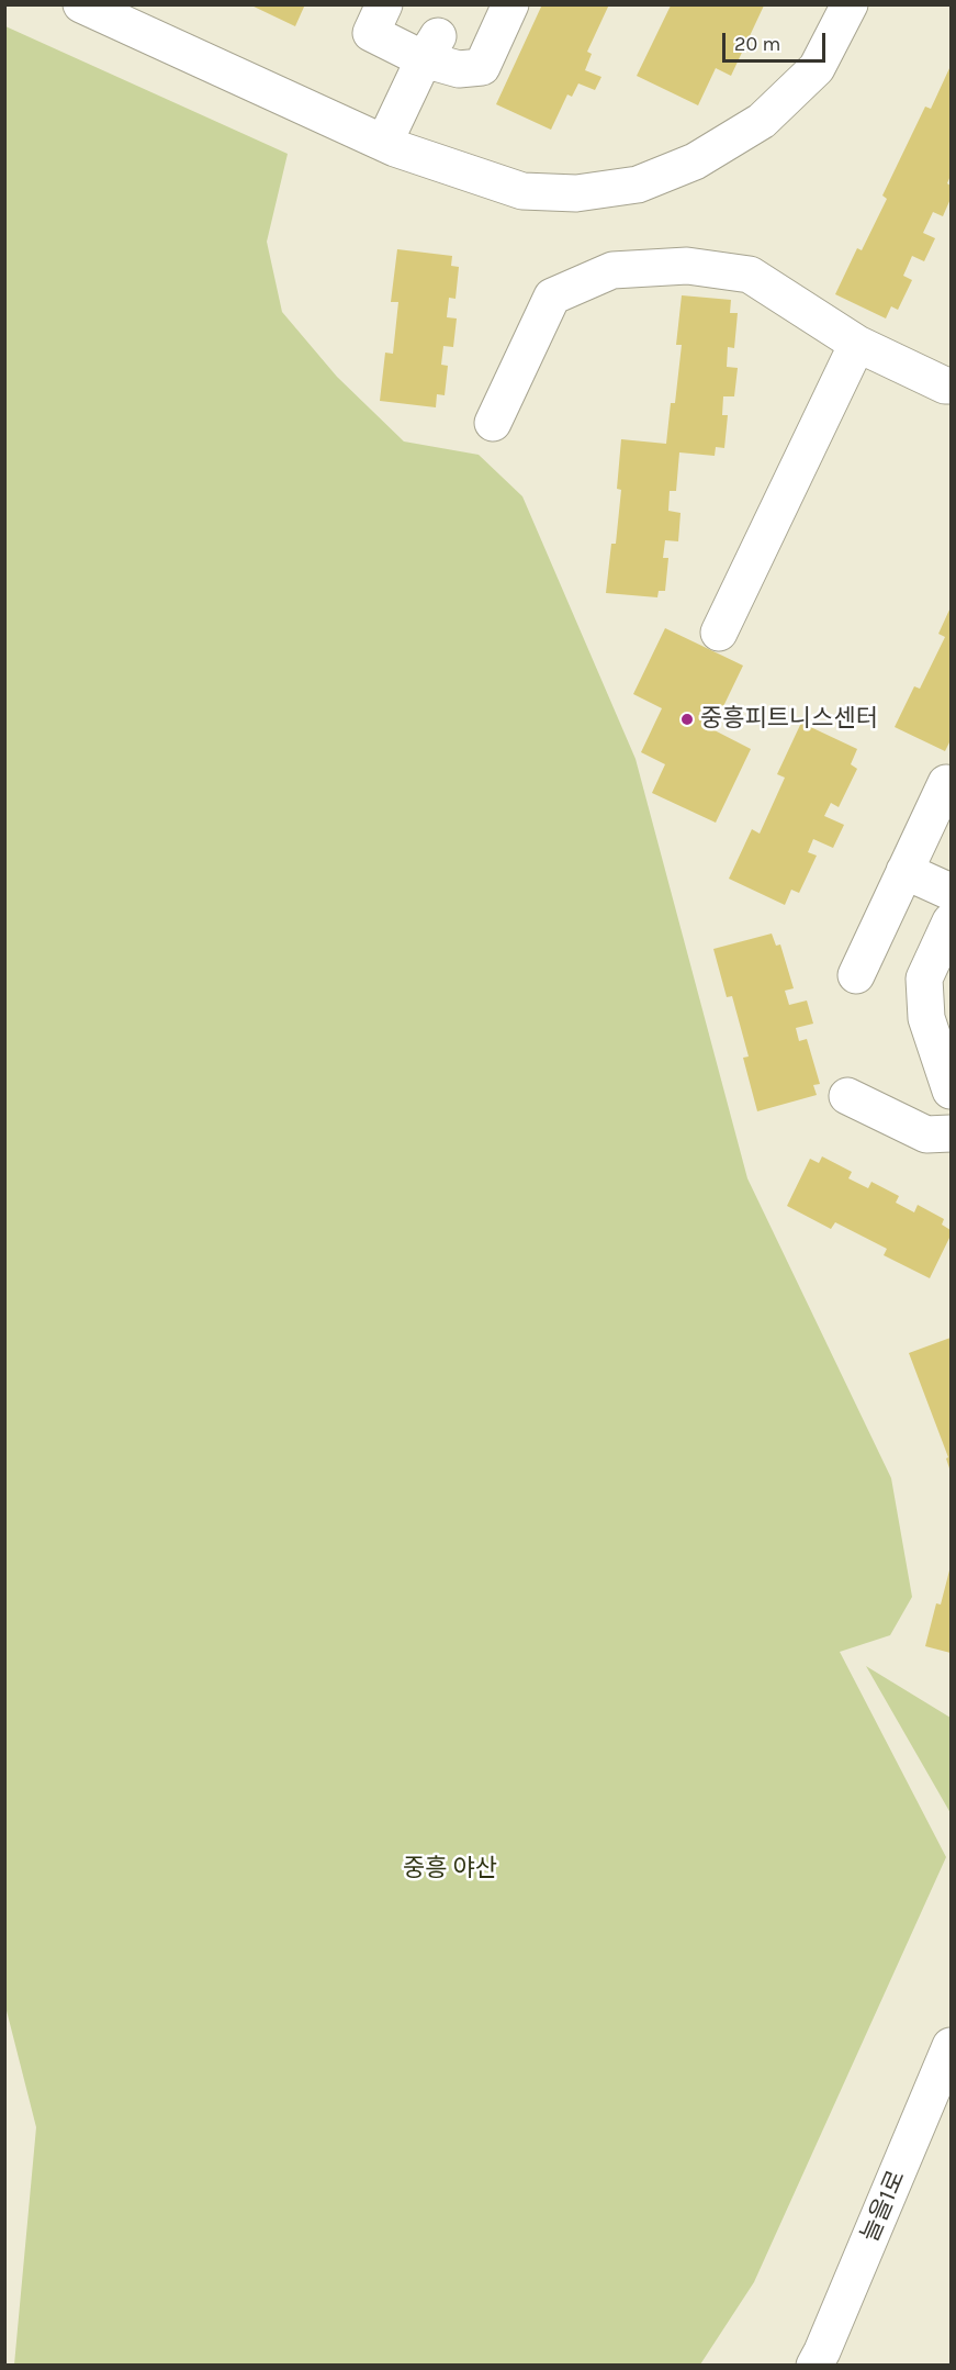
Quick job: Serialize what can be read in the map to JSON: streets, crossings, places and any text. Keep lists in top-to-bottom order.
{
  "streets": {
    "street": ["늘을1로"]
  },
  "parks": ["중흥 야산"],
  "places": ["중흥피트니스센터"],
  "scale_bar": "20 m"
}
